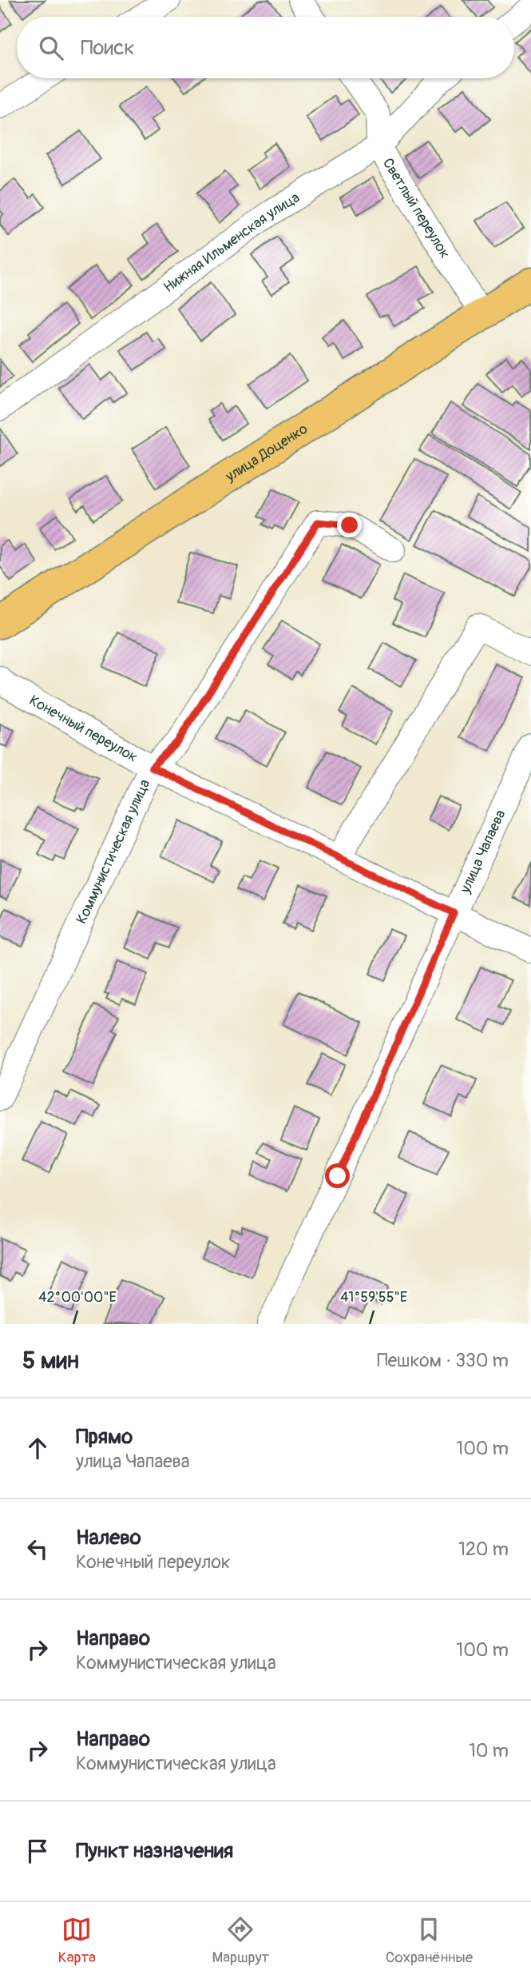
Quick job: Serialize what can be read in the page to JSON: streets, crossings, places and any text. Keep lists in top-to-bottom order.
{
  "streets": {
    "main road": ["улица Доценко"],
    "street": [
      "Светлый переулок",
      "Нижняя Ильменская улица",
      "Конечный переулок",
      "улица Чапаева",
      "Коммунистическая улица"
    ]
  },
  "crossings": [
    ["Светлый переулок", "Нижняя Ильменская улица"],
    ["Светлый переулок", "улица Доценко"],
    ["Конечный переулок", "улица Чапаева"],
    ["Конечный переулок", "Коммунистическая улица"]
  ],
  "page": {
    "search": "Поиск",
    "heading": ["5 мин", "Пешком · 330 m"],
    "list": [
      ["Прямо", "улица Чапаева", "100 m"],
      ["Налево", "Конечный переулок", "120 m"],
      ["Направо", "Коммунистическая улица", "100 m"],
      ["Направо", "Коммунистическая улица", "10 m"],
      "Пункт назначения"
    ],
    "nav": ["Карта", "Маршрут", "Сохранённые"]
  },
  "coordinates": ["42°00'00\"E", "41°59'55\"E"]
}
